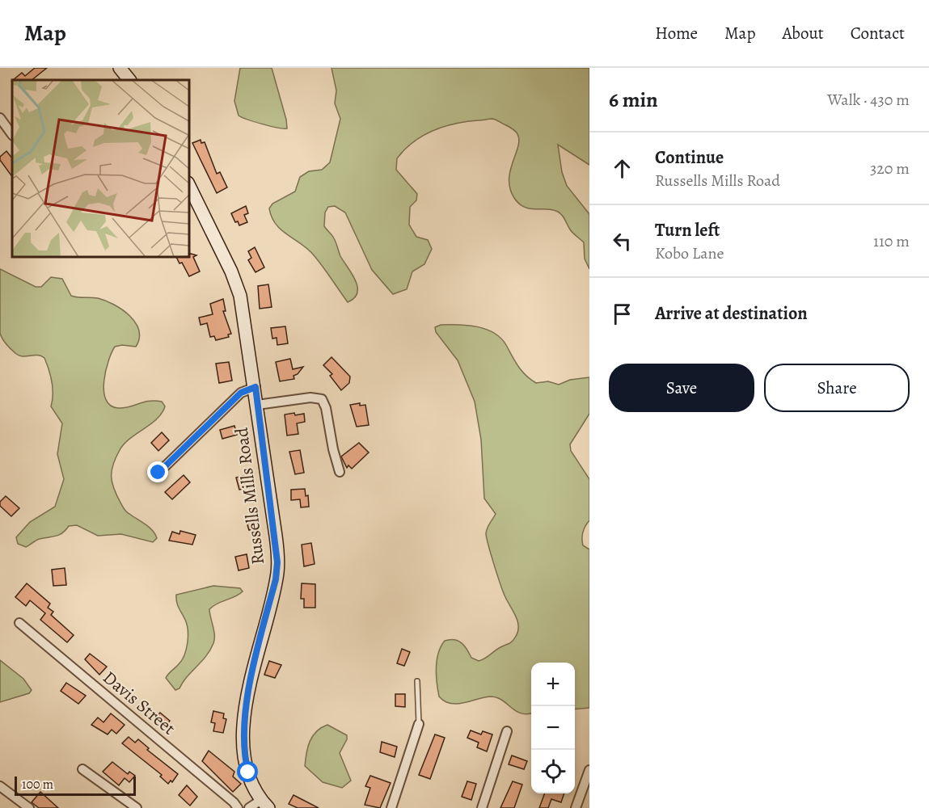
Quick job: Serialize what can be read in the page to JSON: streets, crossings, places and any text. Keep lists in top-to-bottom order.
{
  "streets": {
    "main road": ["Russells Mills Road"],
    "street": ["Davis Street"]
  },
  "scale_bar": "100 m",
  "page": {
    "header": "Map",
    "nav": [
      "Home",
      "Map",
      "About",
      "Contact"
    ],
    "heading": ["6 min", "Walk · 430 m"],
    "list": [
      ["Continue", "Russells Mills Road", "320 m"],
      ["Turn left", "Kobo Lane", "110 m"],
      "Arrive at destination"
    ],
    "buttons": ["Save", "Share"],
    "map_buttons": ["+", "−"],
    "scale": "100 m"
  }
}
